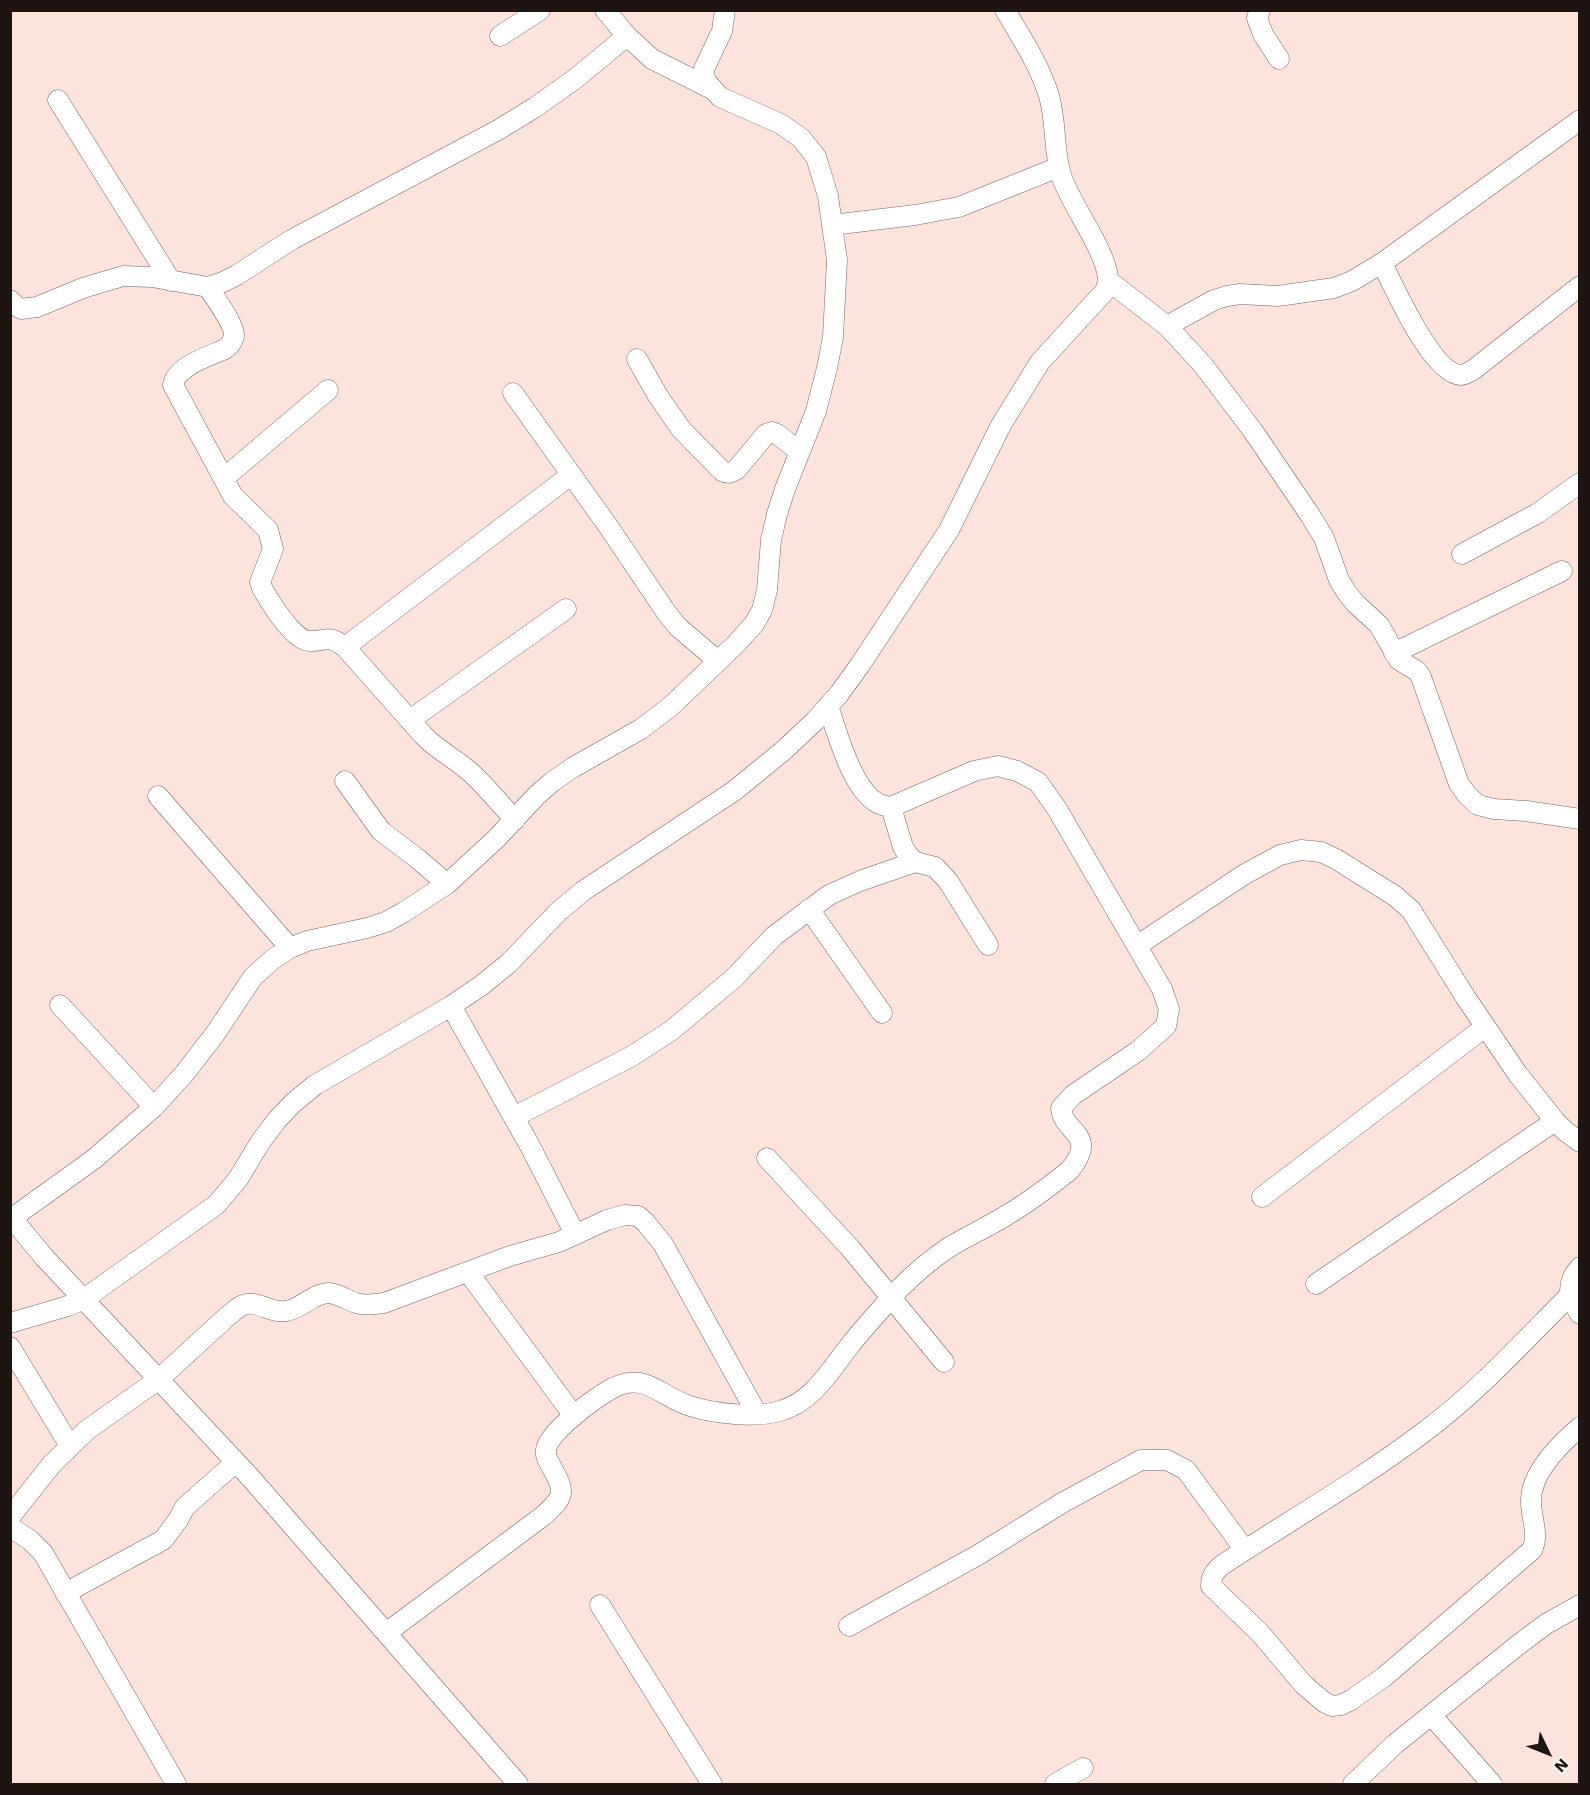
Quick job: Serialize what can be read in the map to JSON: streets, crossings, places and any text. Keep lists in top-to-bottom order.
{
  "north": "bottom right"
}
